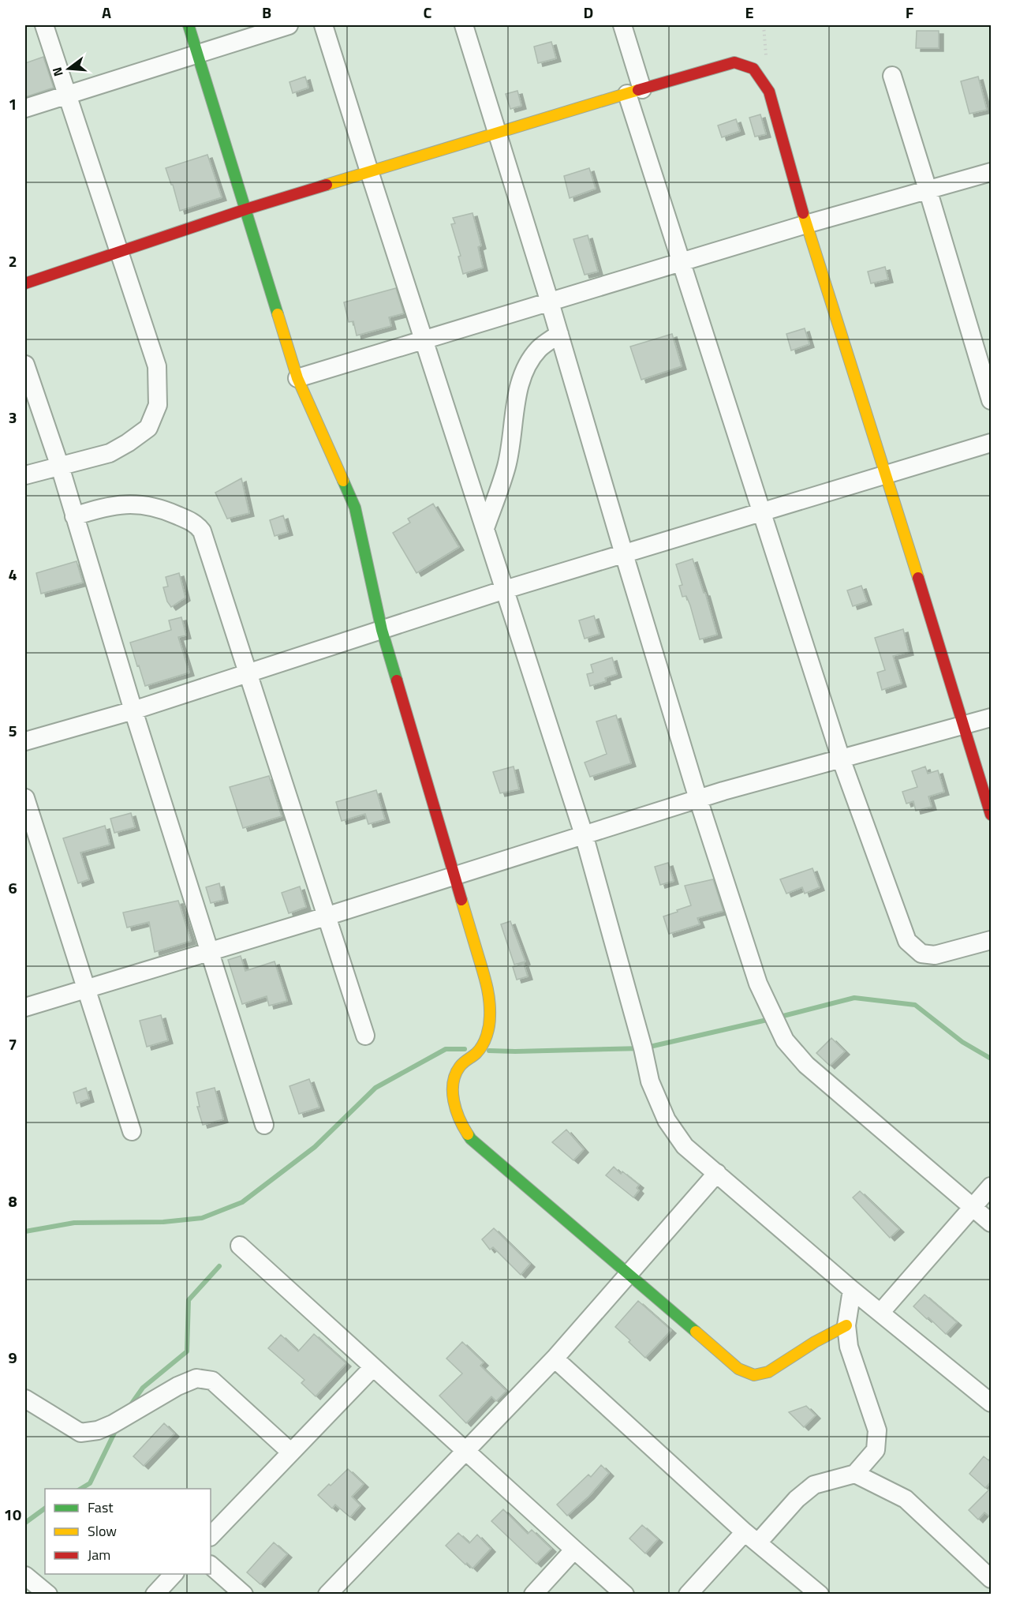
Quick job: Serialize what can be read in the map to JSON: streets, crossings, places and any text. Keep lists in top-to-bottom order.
{
  "legend": ["Fast", "Slow", "Jam"],
  "north": "left",
  "grid": {
    "columns": [
      "A",
      "B",
      "C",
      "D",
      "E",
      "F"
    ],
    "rows": [
      "1",
      "2",
      "3",
      "4",
      "5",
      "6",
      "7",
      "8",
      "9",
      "10"
    ]
  }
}
